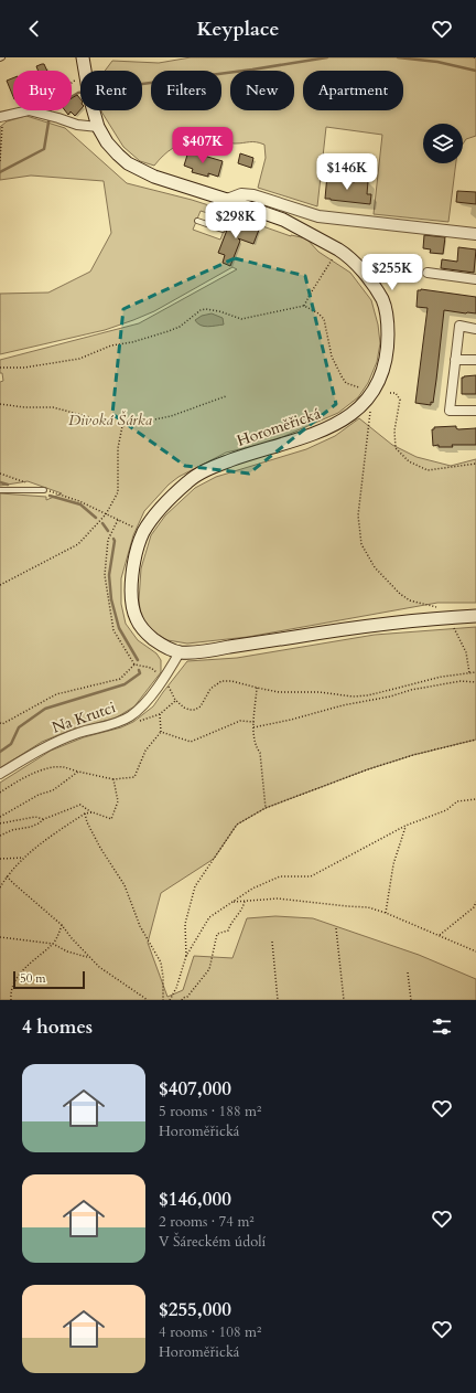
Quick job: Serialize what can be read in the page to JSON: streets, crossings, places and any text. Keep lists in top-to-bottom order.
{
  "streets": {
    "main road": ["Horoměřická"],
    "street": ["Na Krutci"]
  },
  "crossings": [
    ["Horoměřická", "Na Krutci"]
  ],
  "parks": ["Divoká Šárka"],
  "scale_bar": "50 m",
  "page": {
    "header": "Keyplace",
    "chip": [
      "Buy",
      "Rent",
      "Filters",
      "New",
      "Apartment"
    ],
    "price": [
      "$407K",
      "$146K",
      "$298K",
      "$255K"
    ],
    "scale": "50 m",
    "heading": "4 homes",
    "list": [
      {
        "name": "$407,000",
        "note": "5 rooms · 188 m² · Horoměřická"
      },
      {
        "name": "$146,000",
        "note": "2 rooms · 74 m² · V Šáreckém údolí"
      },
      {
        "name": "$255,000",
        "note": "4 rooms · 108 m² · Horoměřická"
      }
    ]
  }
}
